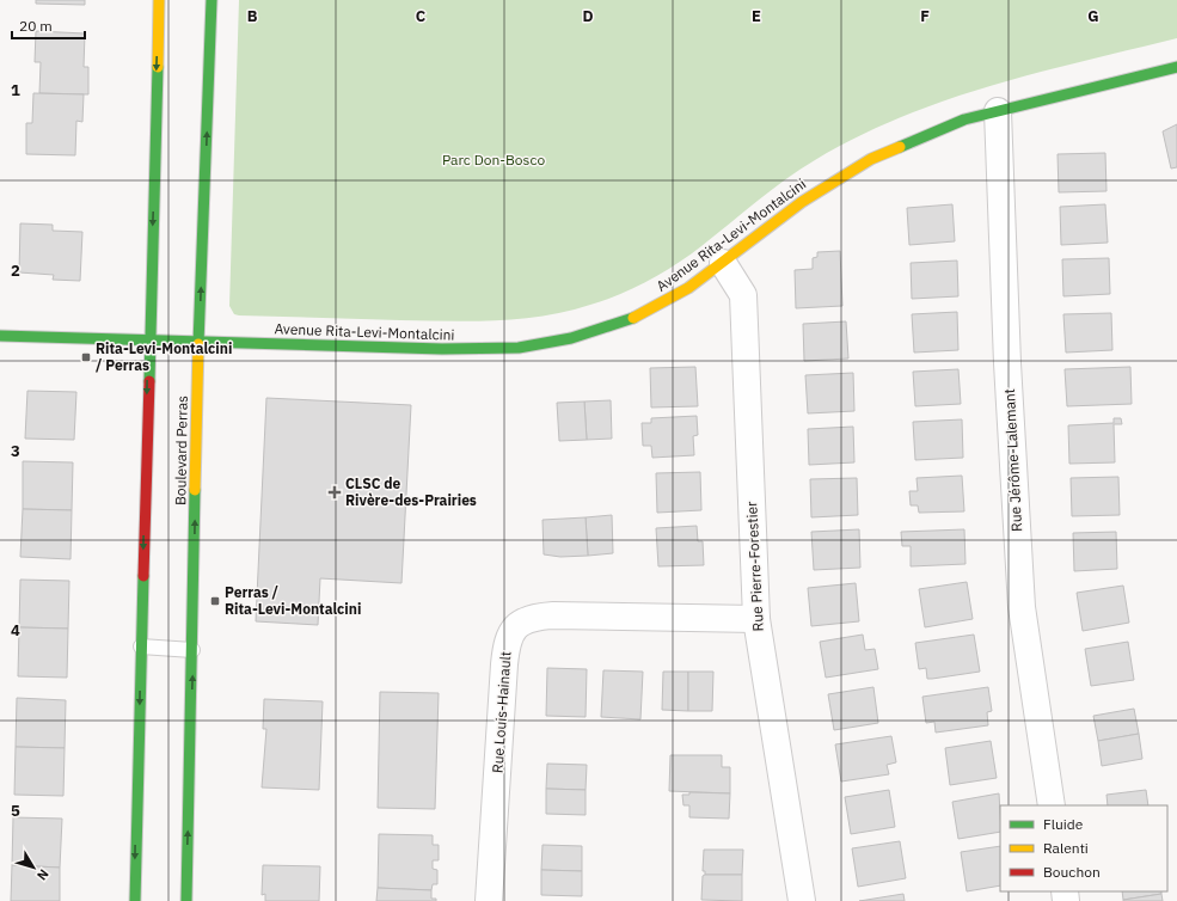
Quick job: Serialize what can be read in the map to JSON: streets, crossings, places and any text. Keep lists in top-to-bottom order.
{
  "streets": {
    "main road": ["Avenue Rita-Levi-Montalcini", "Boulevard Perras"],
    "street": ["Rue Jérôme-Lalemant", "Rue Pierre-Forestier", "Rue Louis-Hainault"]
  },
  "crossings": [
    ["Avenue Rita-Levi-Montalcini", "Boulevard Perras"],
    ["Avenue Rita-Levi-Montalcini", "Rue Jérôme-Lalemant"],
    ["Avenue Rita-Levi-Montalcini", "Rue Pierre-Forestier"],
    ["Rue Pierre-Forestier", "Rue Louis-Hainault"]
  ],
  "parks": ["Parc Don-Bosco"],
  "places": {
    "transit": ["Rita-Levi-Montalcini / Perras", "Perras / Rita-Levi-Montalcini"],
    "health": ["CLSC de Rivère-des-Prairies"]
  },
  "legend": ["Fluide", "Ralenti", "Bouchon"],
  "scale_bar": "20 m",
  "north": "bottom right",
  "grid": {
    "columns": [
      "B",
      "C",
      "D",
      "E",
      "F",
      "G"
    ],
    "rows": [
      "1",
      "2",
      "3",
      "4",
      "5"
    ]
  }
}
